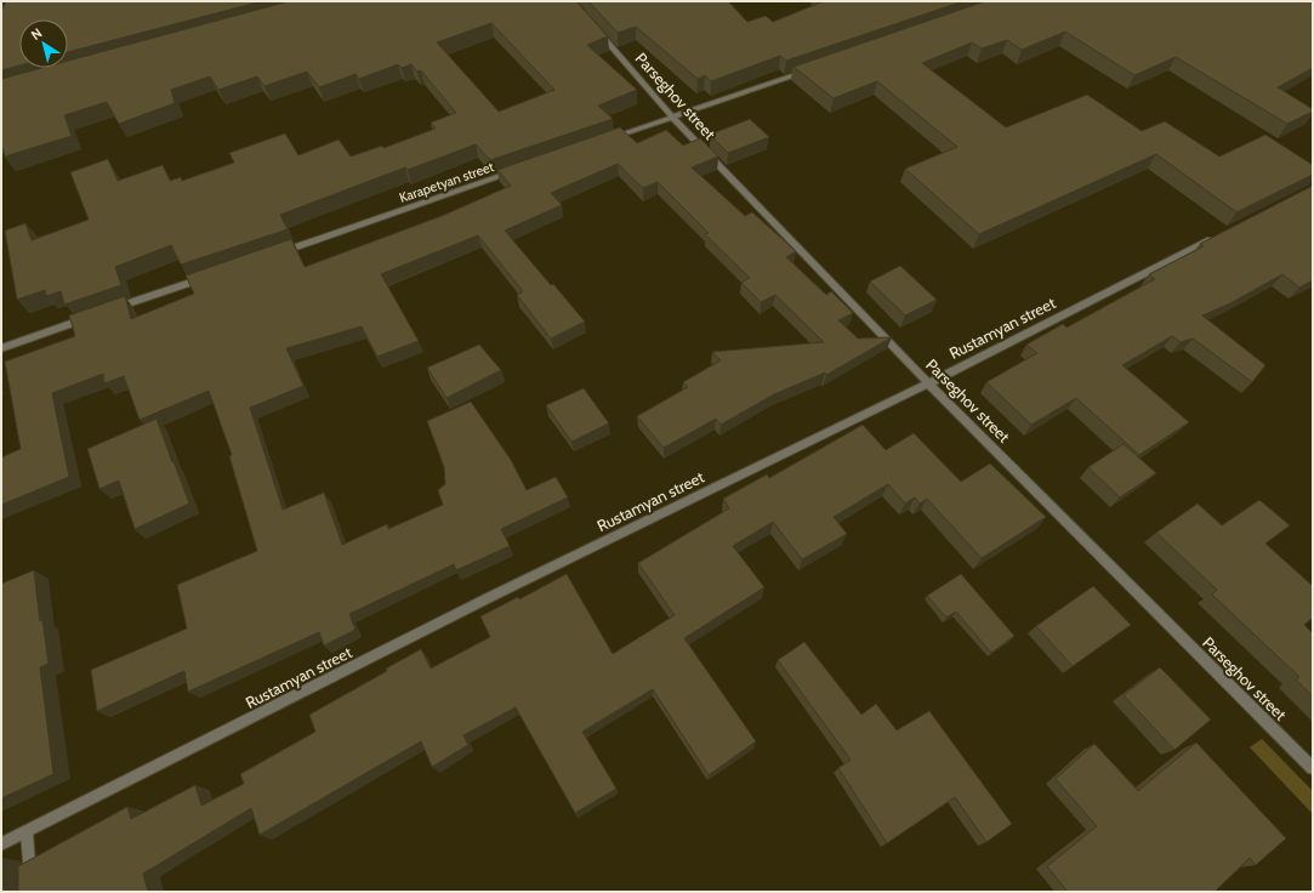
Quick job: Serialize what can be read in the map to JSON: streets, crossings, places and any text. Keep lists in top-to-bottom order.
{
  "streets": {
    "street": ["Parseghov street", "Karapetyan street", "Rustamyan street"]
  },
  "crossings": [
    ["Parseghov street", "Rustamyan street"]
  ],
  "north": "top left"
}
